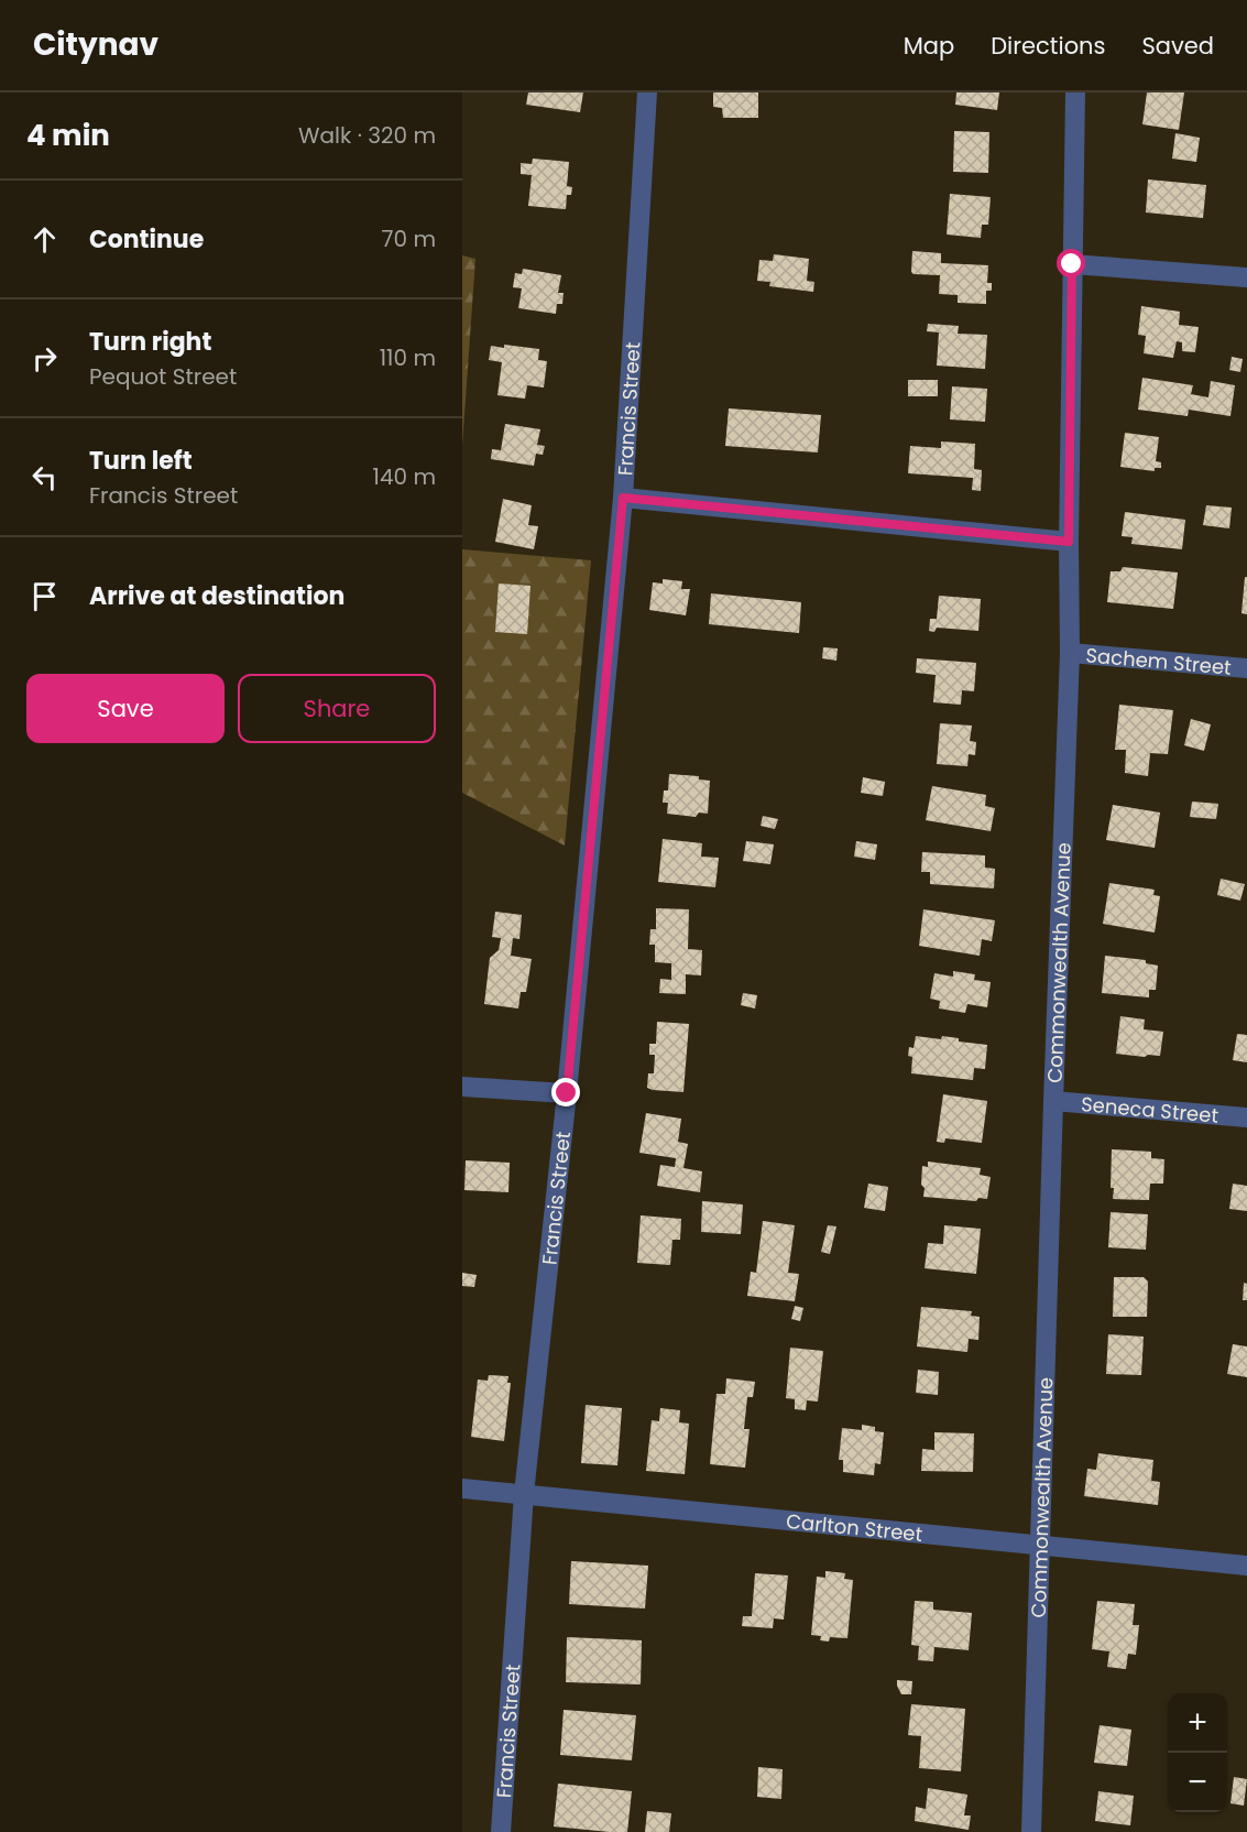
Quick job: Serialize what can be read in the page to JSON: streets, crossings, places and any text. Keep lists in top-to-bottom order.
{
  "streets": {
    "street": [
      "Francis Street",
      "Sachem Street",
      "Commonwealth Avenue",
      "Seneca Street",
      "Carlton Street"
    ]
  },
  "crossings": [
    ["Francis Street", "Carlton Street"],
    ["Sachem Street", "Commonwealth Avenue"],
    ["Commonwealth Avenue", "Seneca Street"],
    ["Commonwealth Avenue", "Carlton Street"]
  ],
  "page": {
    "header": "Citynav",
    "nav": ["Map", "Directions", "Saved"],
    "heading": ["4 min", "Walk · 320 m"],
    "list": [
      ["Continue", "70 m"],
      ["Turn right", "Pequot Street", "110 m"],
      ["Turn left", "Francis Street", "140 m"],
      "Arrive at destination"
    ],
    "buttons": ["Save", "Share"],
    "map_buttons": ["+", "−"]
  }
}
